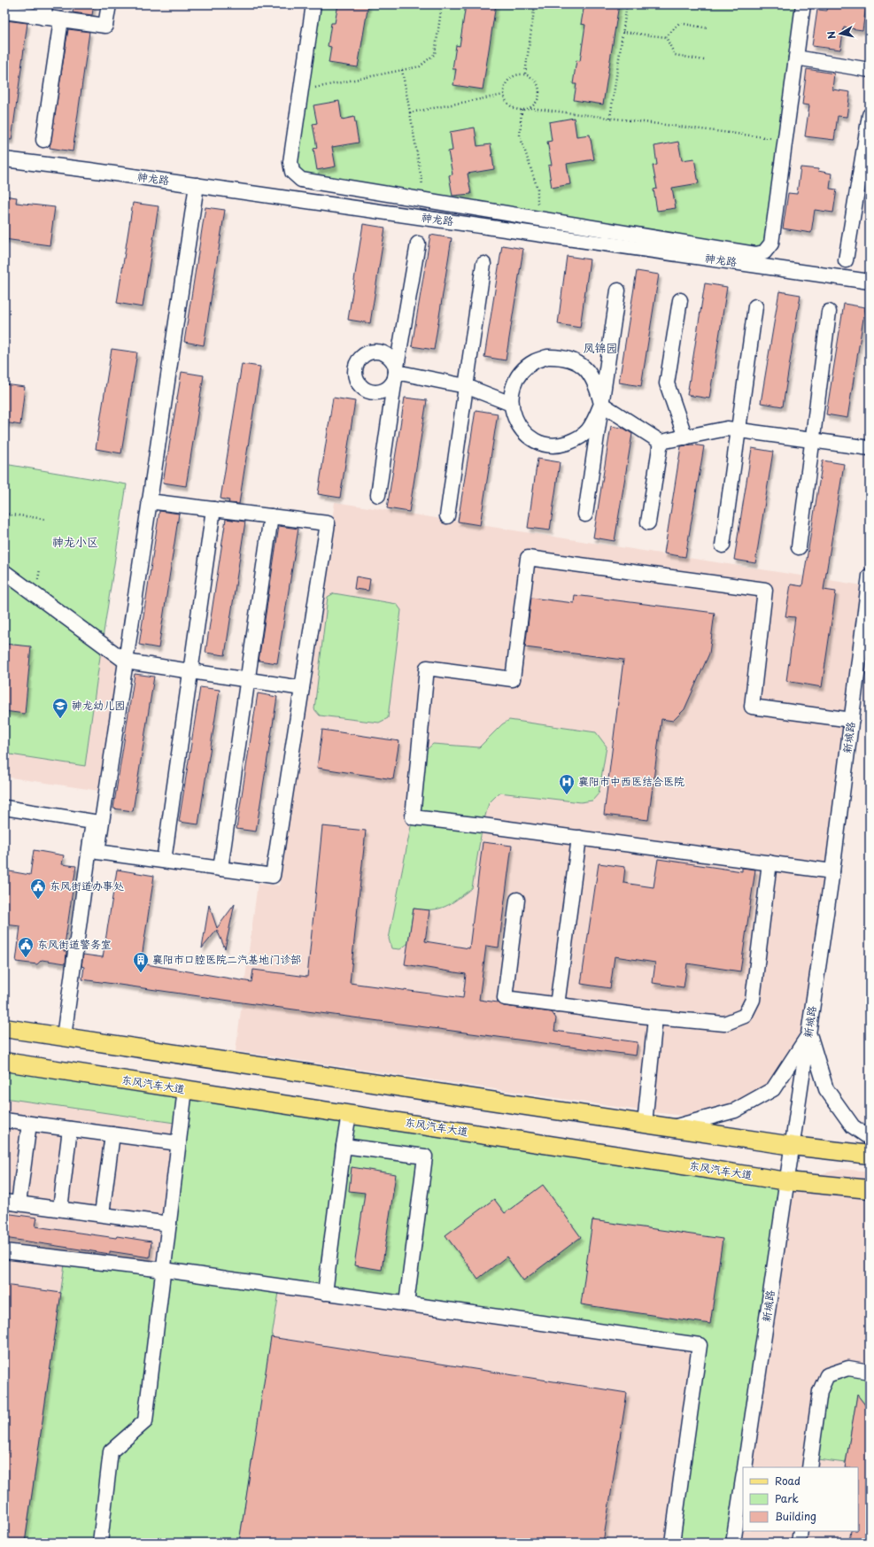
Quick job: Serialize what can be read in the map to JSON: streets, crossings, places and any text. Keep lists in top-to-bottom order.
{
  "streets": {
    "main road": ["东风汽车大道"],
    "street": ["神龙路", "新城路"]
  },
  "crossings": [
    ["新城路", "东风汽车大道"]
  ],
  "districts": ["凤锦园", "神龙小区"],
  "places": {
    "school or university": ["神龙幼儿园"],
    "hospital": ["襄阳市中西医结合医院"],
    "public building": ["东风街道办事处", "东风街道警务室"],
    "building": ["襄阳市口腔医院二汽基地门诊部"]
  },
  "legend": ["Road", "Park", "Building"],
  "north": "left"
}
